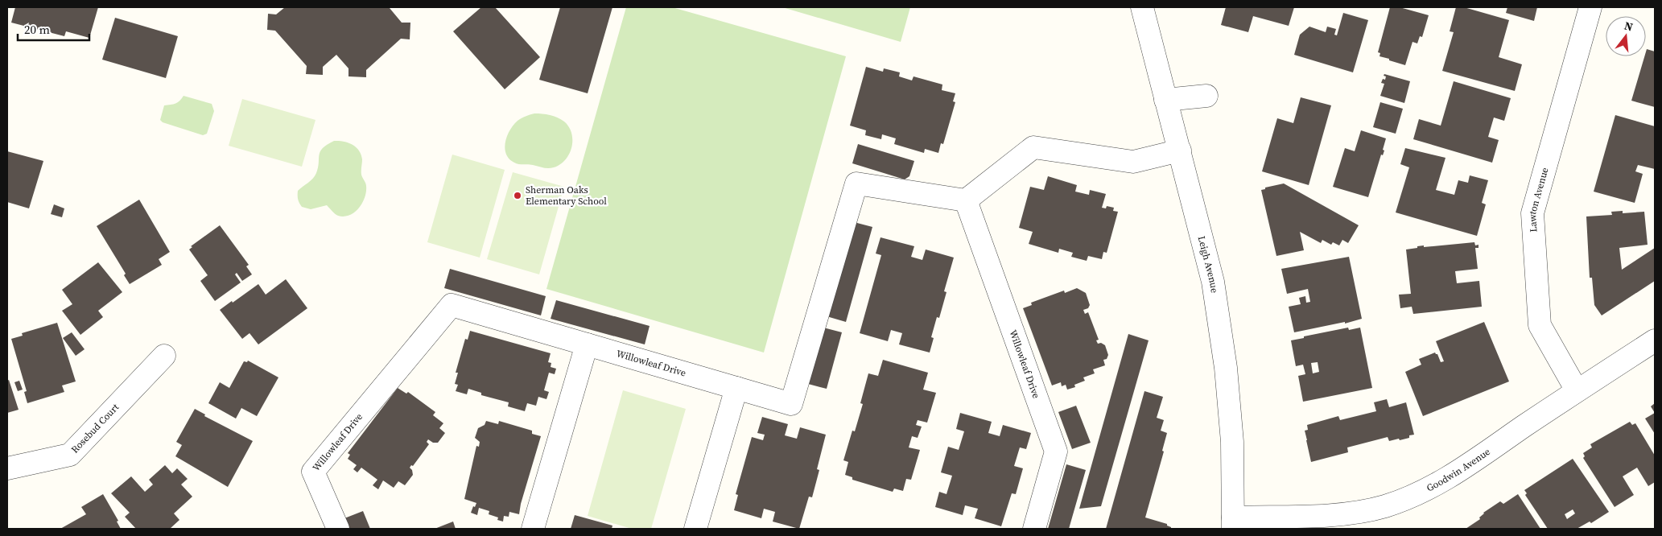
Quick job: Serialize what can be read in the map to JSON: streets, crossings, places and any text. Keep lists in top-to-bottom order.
{
  "streets": {
    "street": [
      "Lawton Avenue",
      "Leigh Avenue",
      "Willowleaf Drive",
      "Rosebud Court",
      "Goodwin Avenue"
    ]
  },
  "crossings": [
    ["Lawton Avenue", "Goodwin Avenue"],
    ["Leigh Avenue", "Goodwin Avenue"]
  ],
  "places": ["Sherman Oaks Elementary School"],
  "scale_bar": "20 m",
  "north": "top"
}
